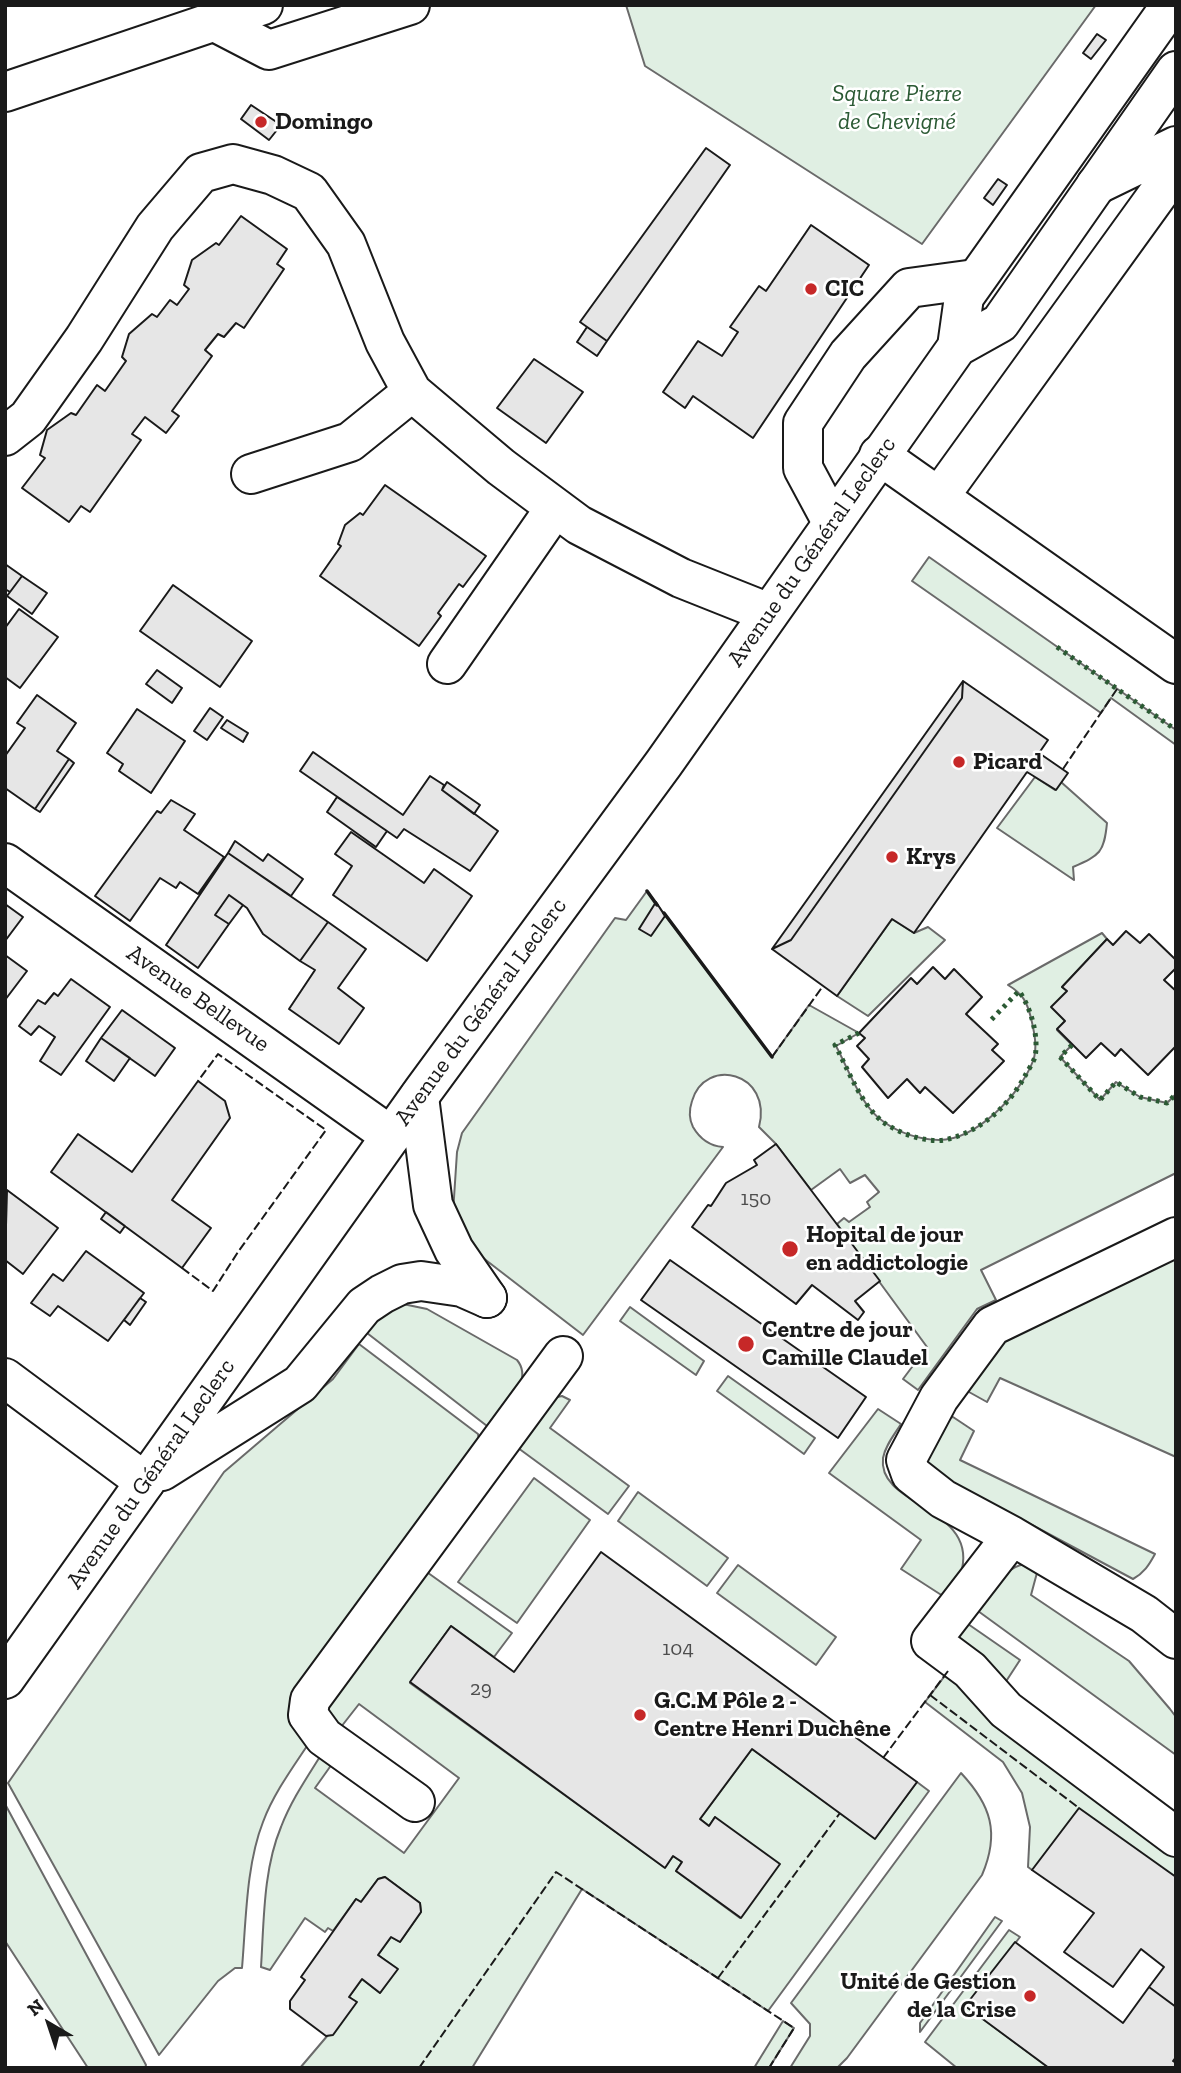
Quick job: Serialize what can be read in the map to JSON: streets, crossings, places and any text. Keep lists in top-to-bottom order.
{
  "streets": {
    "main road": ["Avenue du Général Leclerc", "Avenue Bellevue"]
  },
  "crossings": [
    ["Avenue du Général Leclerc", "Avenue Bellevue"]
  ],
  "parks": ["Square Pierre de Chevigné"],
  "places": [
    "Domingo",
    "CIC",
    "Picard",
    "Krys",
    "Hopital de jour en addictologie",
    "Centre de jour Camille Claudel",
    "G.C.M Pôle 2 - Centre Henri Duchêne",
    "Unité de Gestion de la Crise"
  ],
  "house_numbers": ["150", "104", "29"],
  "north": "top left"
}
